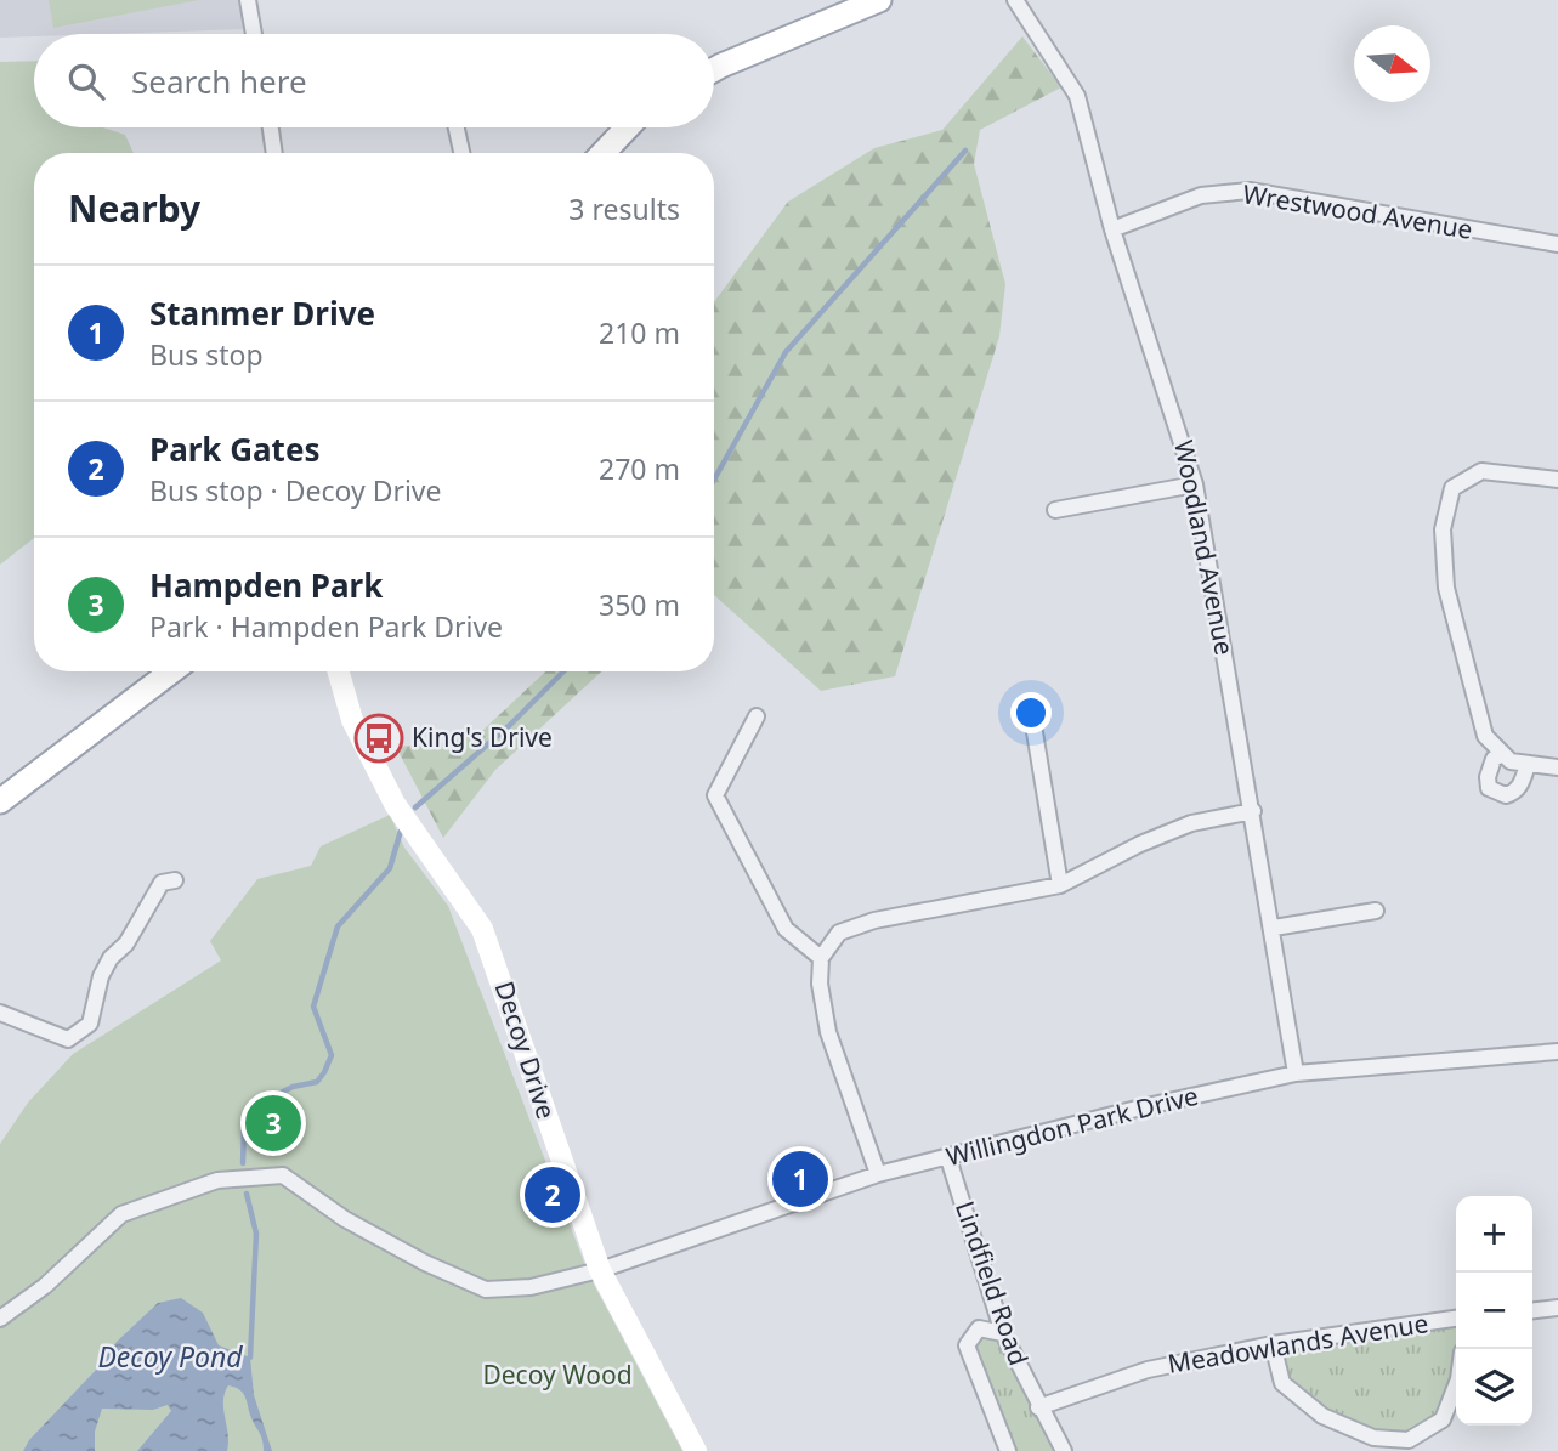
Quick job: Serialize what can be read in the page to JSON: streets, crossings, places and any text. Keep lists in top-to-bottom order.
{
  "streets": {
    "street": [
      "Wrestwood Avenue",
      "Woodland Avenue",
      "Decoy Drive",
      "Willingdon Park Drive",
      "Lindfield Road",
      "Meadowlands Avenue"
    ]
  },
  "crossings": [
    ["Wrestwood Avenue", "Woodland Avenue"],
    ["Woodland Avenue", "Willingdon Park Drive"],
    ["Decoy Drive", "Willingdon Park Drive"],
    ["Willingdon Park Drive", "Lindfield Road"],
    ["Lindfield Road", "Meadowlands Avenue"]
  ],
  "water": ["Decoy Pond"],
  "parks": ["Decoy Wood"],
  "places": {
    "bus stop": ["King's Drive"]
  },
  "north": "right",
  "page": {
    "search": "Search here",
    "heading": ["Nearby", "3 results"],
    "list": [
      {
        "mark": "1",
        "name": "Stanmer Drive",
        "note": "Bus stop",
        "value": "210 m"
      },
      {
        "mark": "2",
        "name": "Park Gates",
        "note": "Bus stop · Decoy Drive",
        "value": "270 m"
      },
      {
        "mark": "3",
        "name": "Hampden Park",
        "note": "Park · Hampden Park Drive",
        "value": "350 m"
      }
    ],
    "pins": ["3", "1", "2"],
    "map_buttons": ["+", "−"]
  }
}
